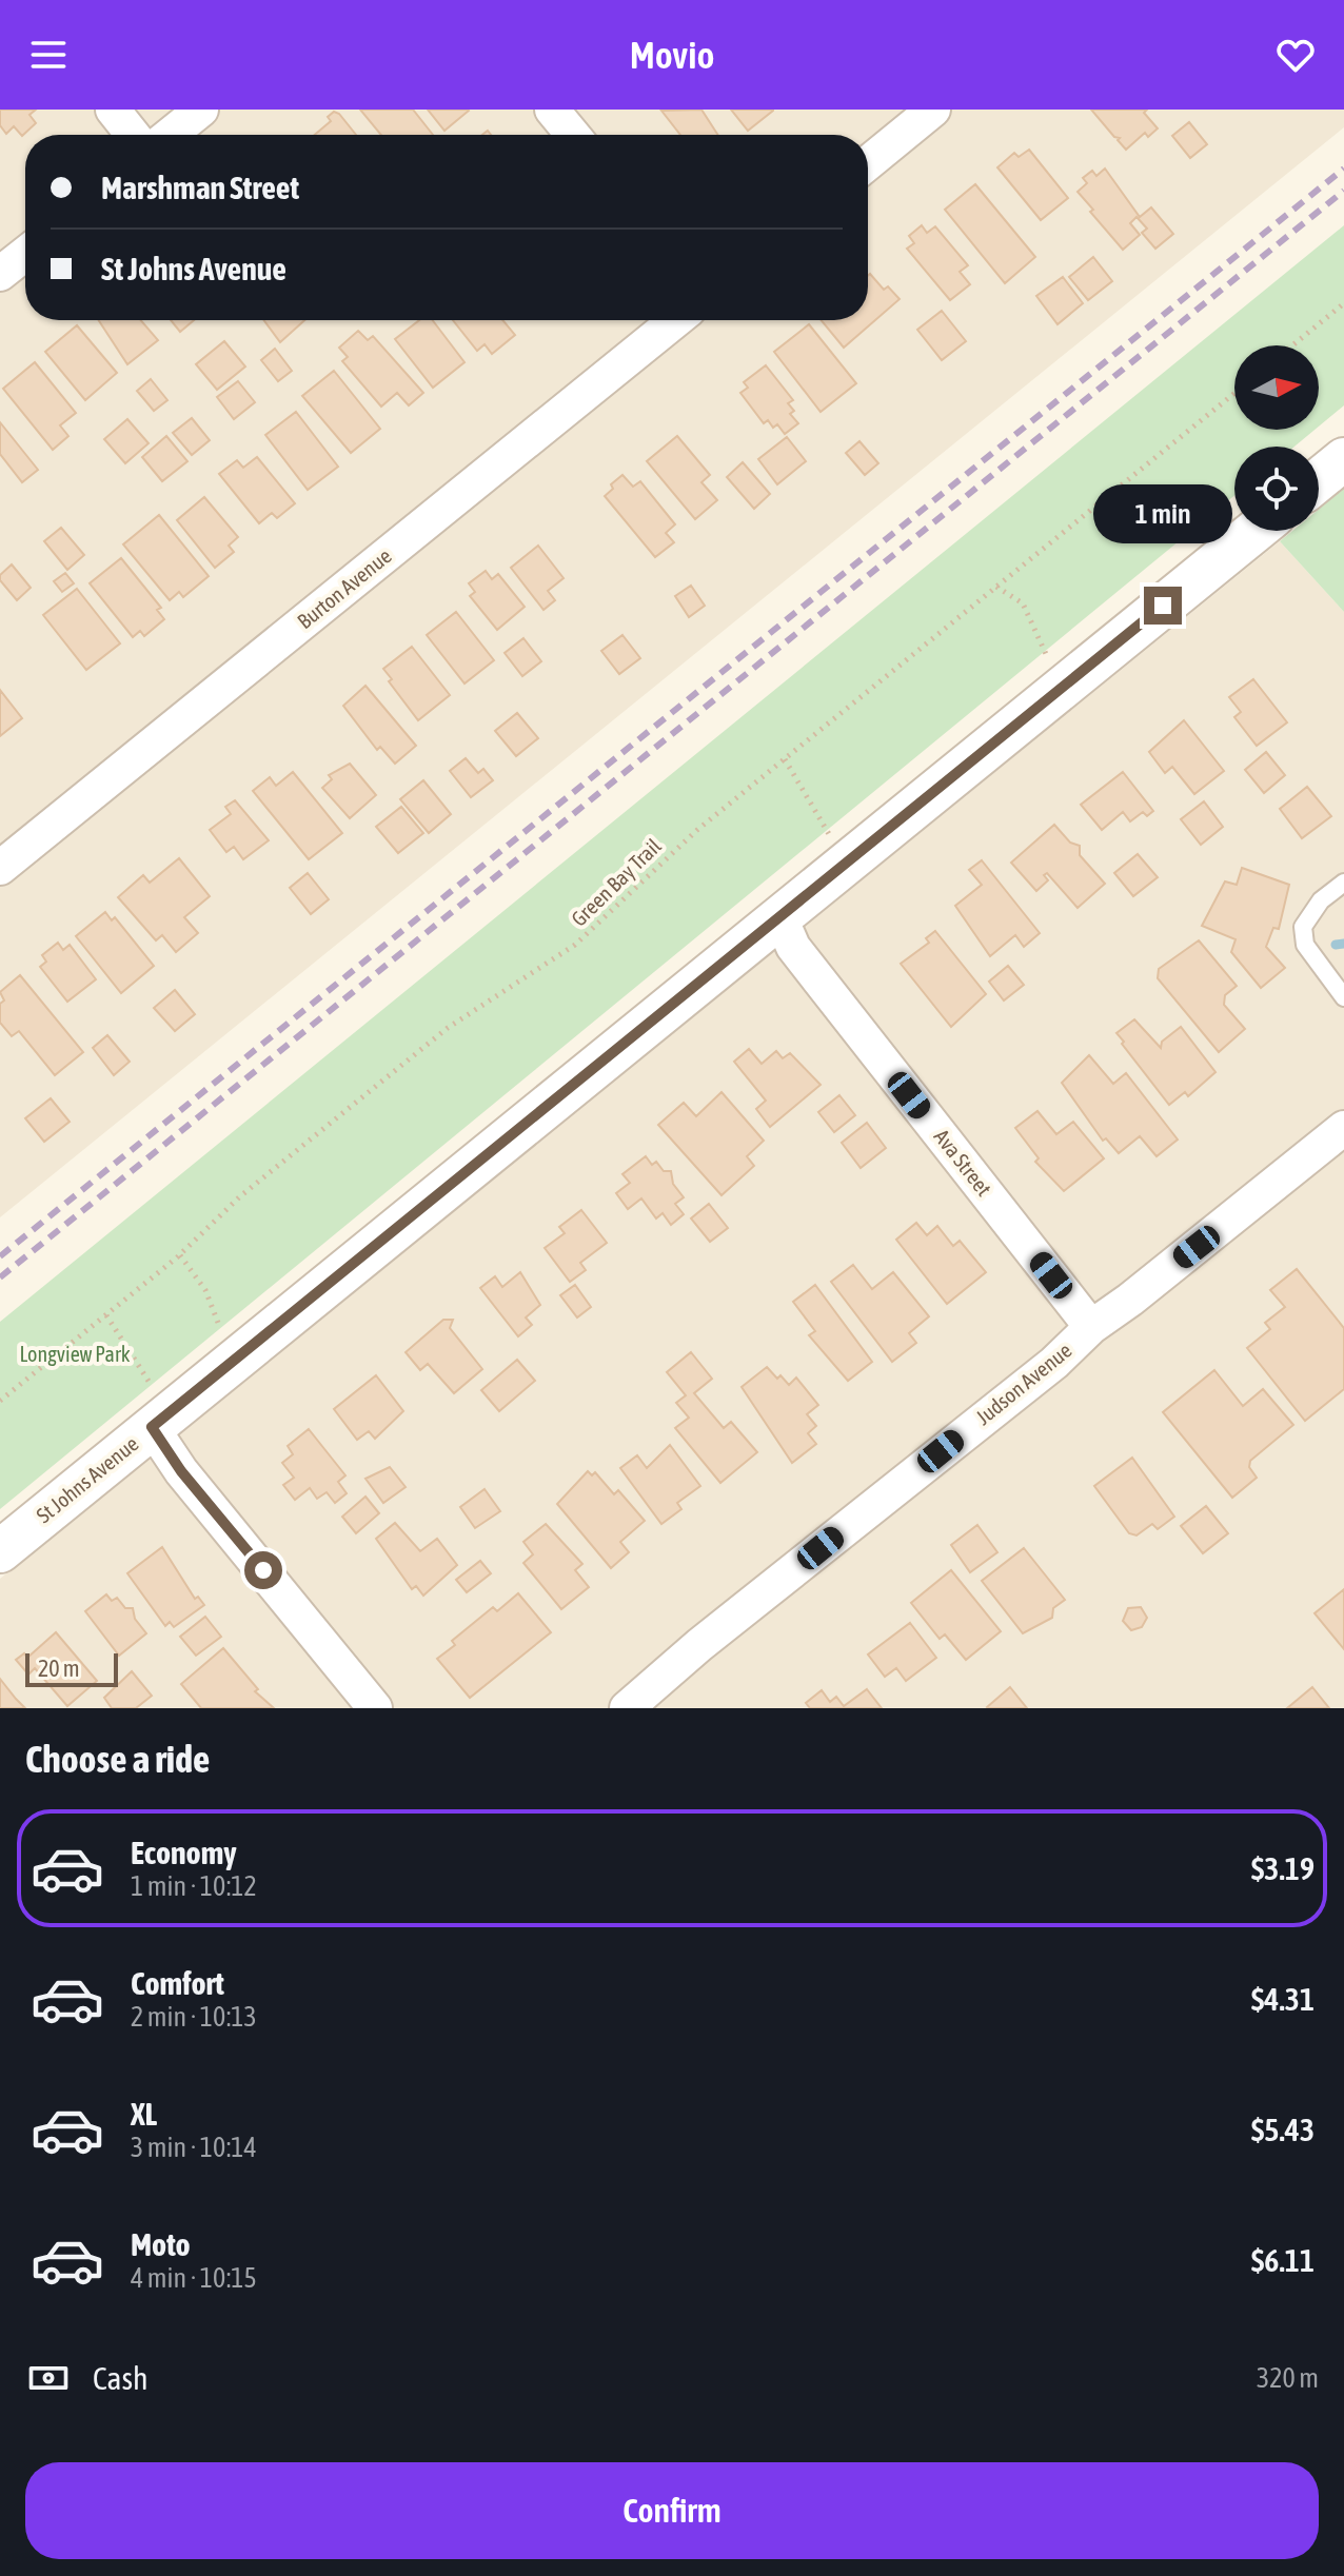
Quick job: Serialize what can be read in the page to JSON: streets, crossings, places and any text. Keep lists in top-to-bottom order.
{
  "streets": {
    "street": [
      "Burton Avenue",
      "Ava Street",
      "Judson Avenue",
      "St Johns Avenue"
    ],
    "path": ["Green Bay Trail"]
  },
  "crossings": [
    ["Ava Street", "Judson Avenue"],
    ["Ava Street", "St Johns Avenue"]
  ],
  "parks": ["Longview Park"],
  "scale_bar": "20 m",
  "north": "right",
  "page": {
    "header": "Movio",
    "banner": ["Marshman Street", "St Johns Avenue"],
    "bubble": "1 min",
    "scale": "20 m",
    "heading": "Choose a ride",
    "list": [
      {
        "name": "Economy",
        "note": "1 min · 10:12",
        "value": "$3.19"
      },
      {
        "name": "Comfort",
        "note": "2 min · 10:13",
        "value": "$4.31"
      },
      {
        "name": "XL",
        "note": "3 min · 10:14",
        "value": "$5.43"
      },
      {
        "name": "Moto",
        "note": "4 min · 10:15",
        "value": "$6.11"
      }
    ],
    "pay": ["Cash", "320 m"],
    "buttons": "Confirm"
  }
}
